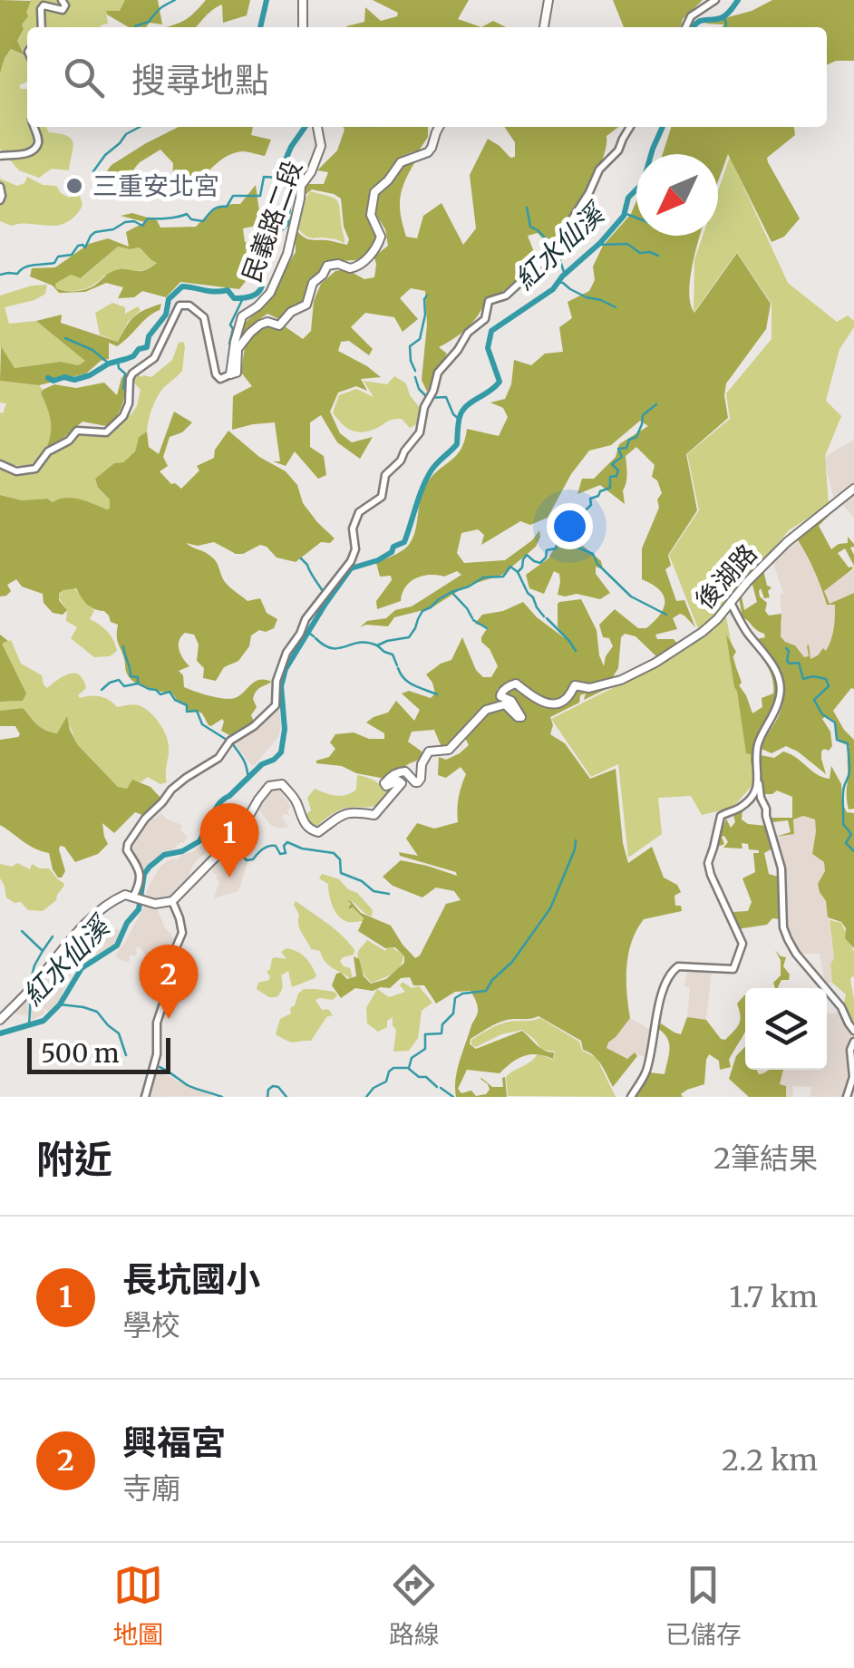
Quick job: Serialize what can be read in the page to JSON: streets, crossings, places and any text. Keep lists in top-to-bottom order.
{
  "streets": {
    "main road": ["民義路二段", "後湖路"]
  },
  "water": ["紅水仙溪"],
  "places": ["三重安北宮"],
  "scale_bar": "500 m",
  "north": "bottom left",
  "page": {
    "search": "搜尋地點",
    "pins": ["1", "2"],
    "scale": "500 m",
    "heading": ["附近", "2筆結果"],
    "list": [
      {
        "mark": "1",
        "name": "長坑國小",
        "note": "學校",
        "value": "1.7 km"
      },
      {
        "mark": "2",
        "name": "興福宮",
        "note": "寺廟",
        "value": "2.2 km"
      }
    ],
    "nav": ["地圖", "路線", "已儲存"]
  }
}
